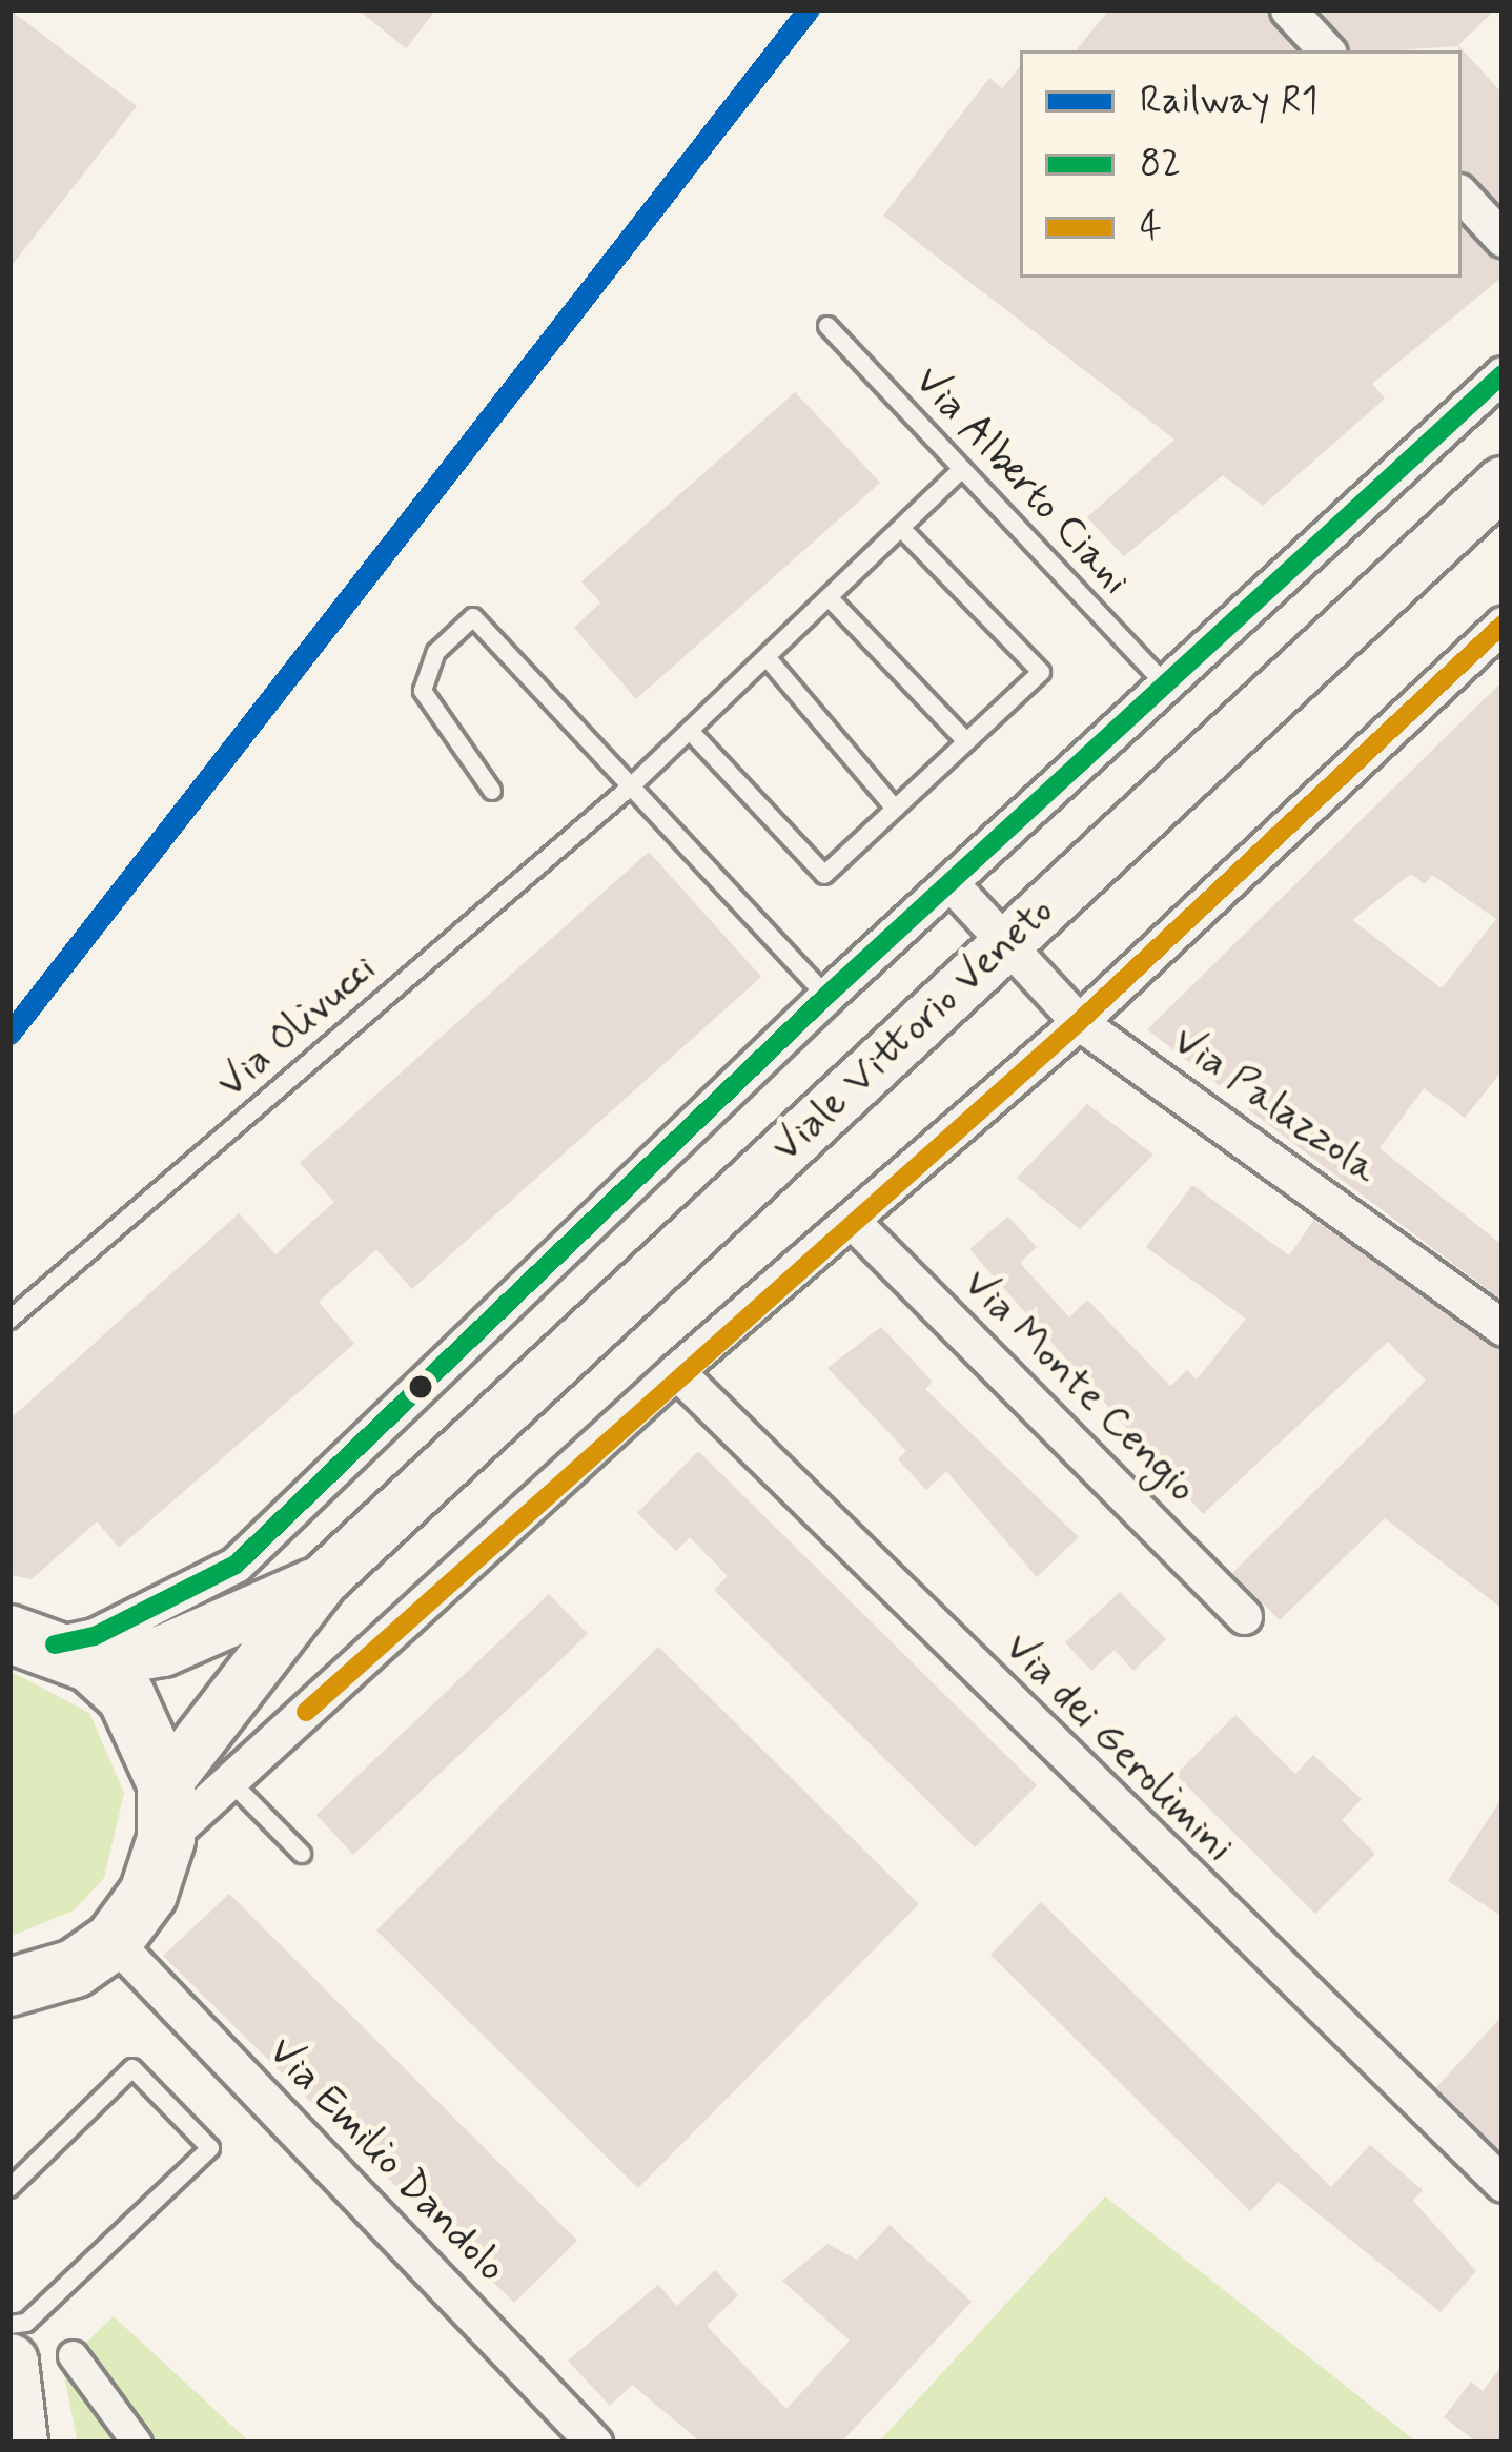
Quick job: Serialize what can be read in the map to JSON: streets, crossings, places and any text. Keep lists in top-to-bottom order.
{
  "streets": {
    "main road": ["Viale Vittorio Veneto"],
    "street": [
      "Via Palazzola",
      "Via Monte Cengio",
      "Via dei Gerolimini",
      "Via Emilio Dandolo"
    ],
    "lane": ["Via Alberto Ciani", "Via Olivucci"]
  },
  "crossings": [
    ["Via Alberto Ciani", "Via Olivucci"],
    ["Via Alberto Ciani", "Viale Vittorio Veneto"],
    ["Viale Vittorio Veneto", "Via Palazzola"]
  ],
  "lines": ["rail line R1", "transit line 82", "transit line 4"],
  "legend": ["Railway R1", "82", "4"]
}
